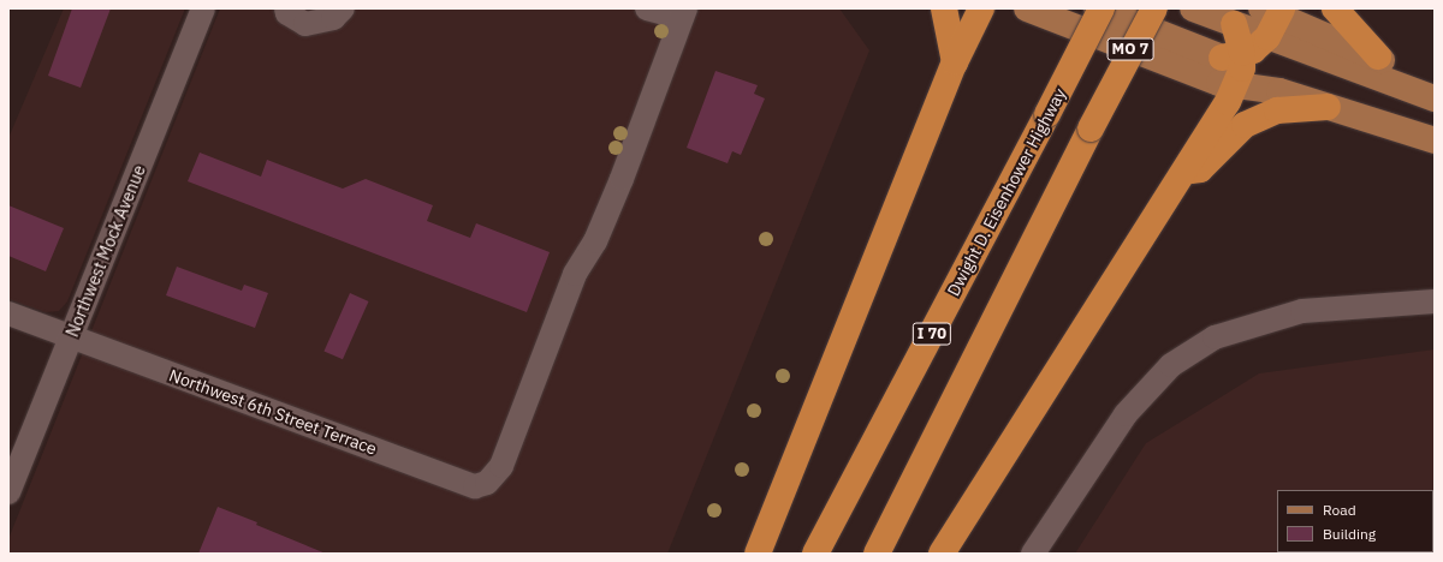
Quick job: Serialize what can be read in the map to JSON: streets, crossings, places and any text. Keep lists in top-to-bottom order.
{
  "streets": {
    "highway": ["Dwight D. Eisenhower Highway", "I 70"],
    "main road": ["MO 7"],
    "street": ["Northwest Mock Avenue", "Northwest 6th Street Terrace"]
  },
  "crossings": [
    ["Northwest Mock Avenue", "Northwest 6th Street Terrace"]
  ],
  "legend": ["Road", "Building"]
}
